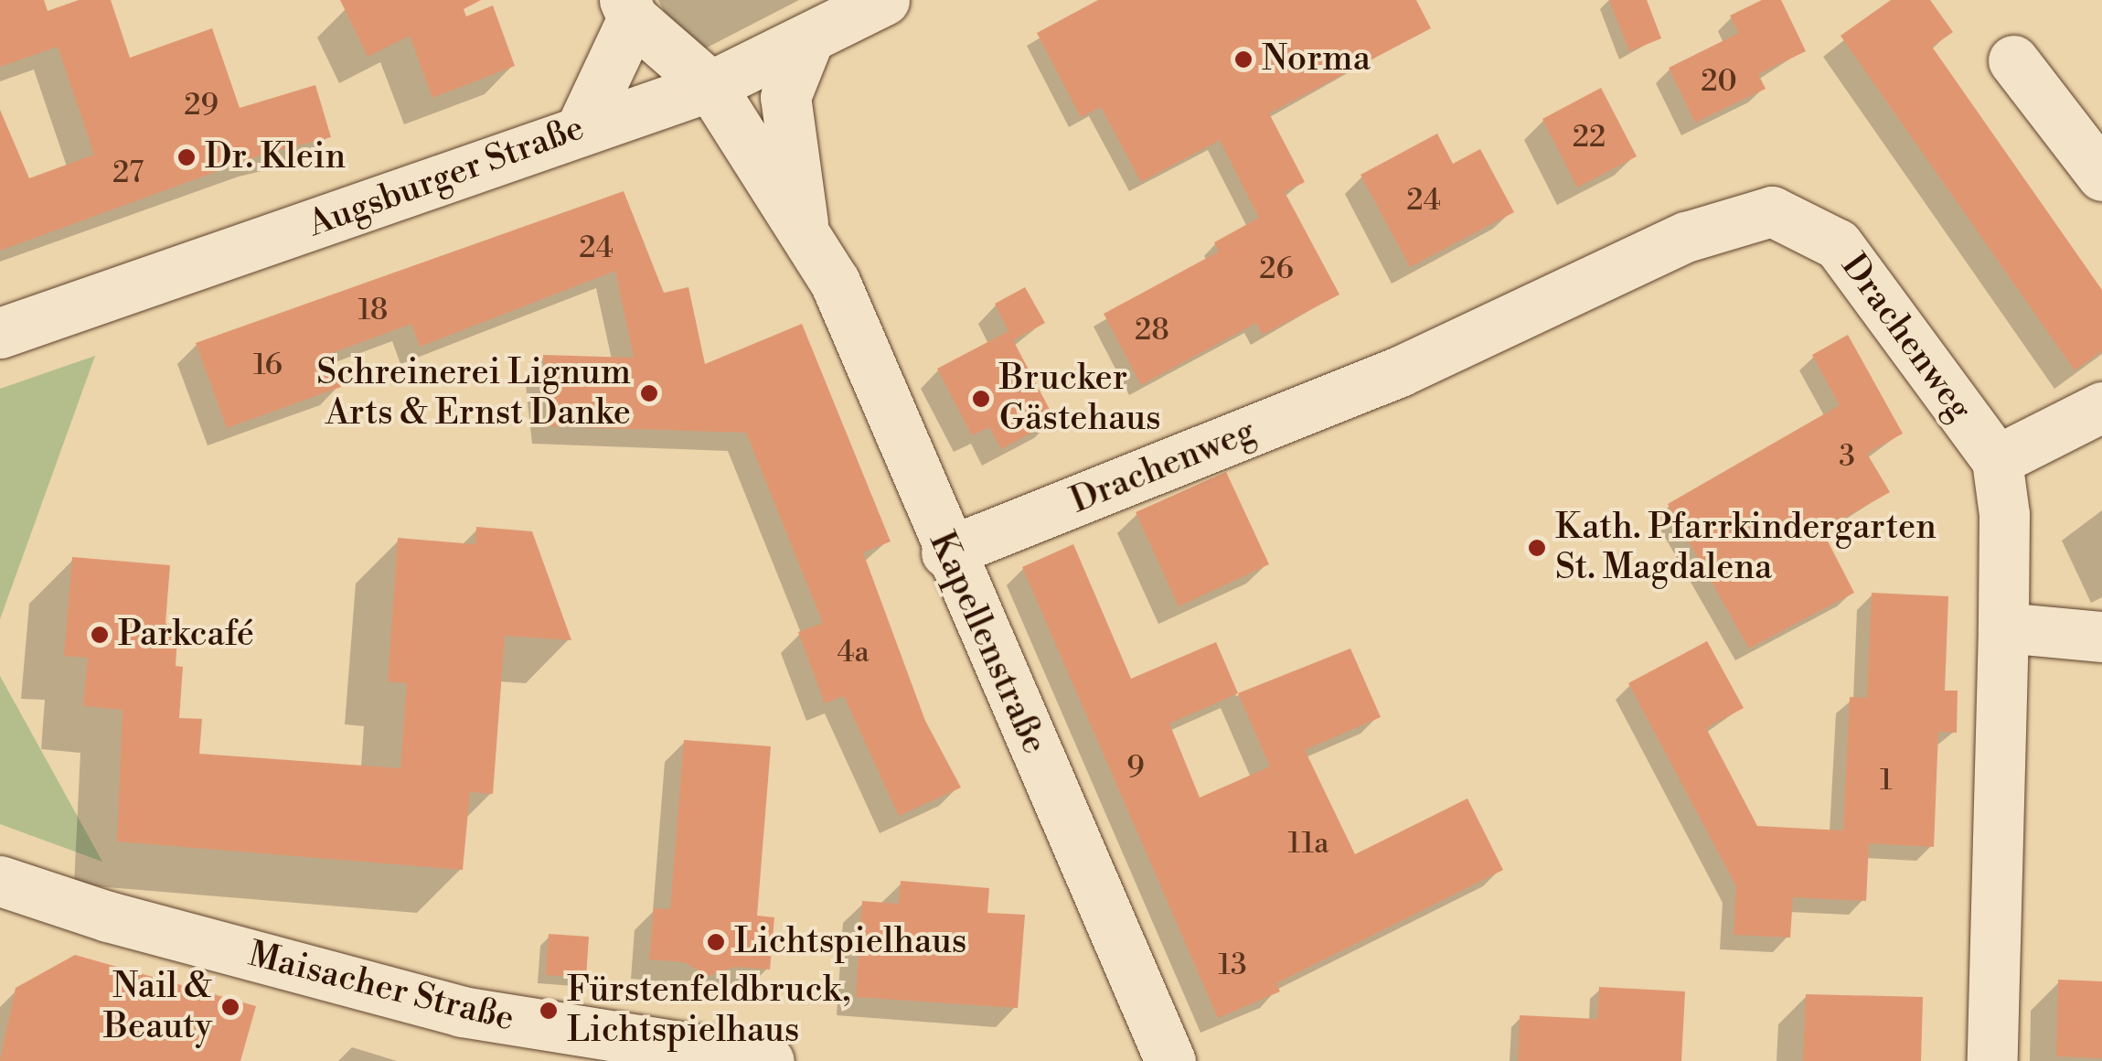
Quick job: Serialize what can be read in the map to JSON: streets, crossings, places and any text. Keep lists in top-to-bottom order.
{
  "streets": {
    "street": [
      "Augsburger Straße",
      "Drachenweg",
      "Kapellenstraße",
      "Maisacher Straße"
    ]
  },
  "crossings": [
    ["Augsburger Straße", "Kapellenstraße"],
    ["Drachenweg", "Kapellenstraße"]
  ],
  "places": [
    "Norma",
    "Dr. Klein",
    "Schreinerei Lignum Arts & Ernst Danke",
    "Brucker Gästehaus",
    "Kath. Pfarrkindergarten St. Magdalena",
    "Parkcafé",
    "Lichtspielhaus",
    "Nail & Beauty",
    "Fürstenfeldbruck, Lichtspielhaus"
  ],
  "house_numbers": [
    "20",
    "29",
    "22",
    "27",
    "24",
    "24",
    "26",
    "18",
    "28",
    "16",
    "3",
    "4a",
    "9",
    "1",
    "11a",
    "13"
  ]
}
